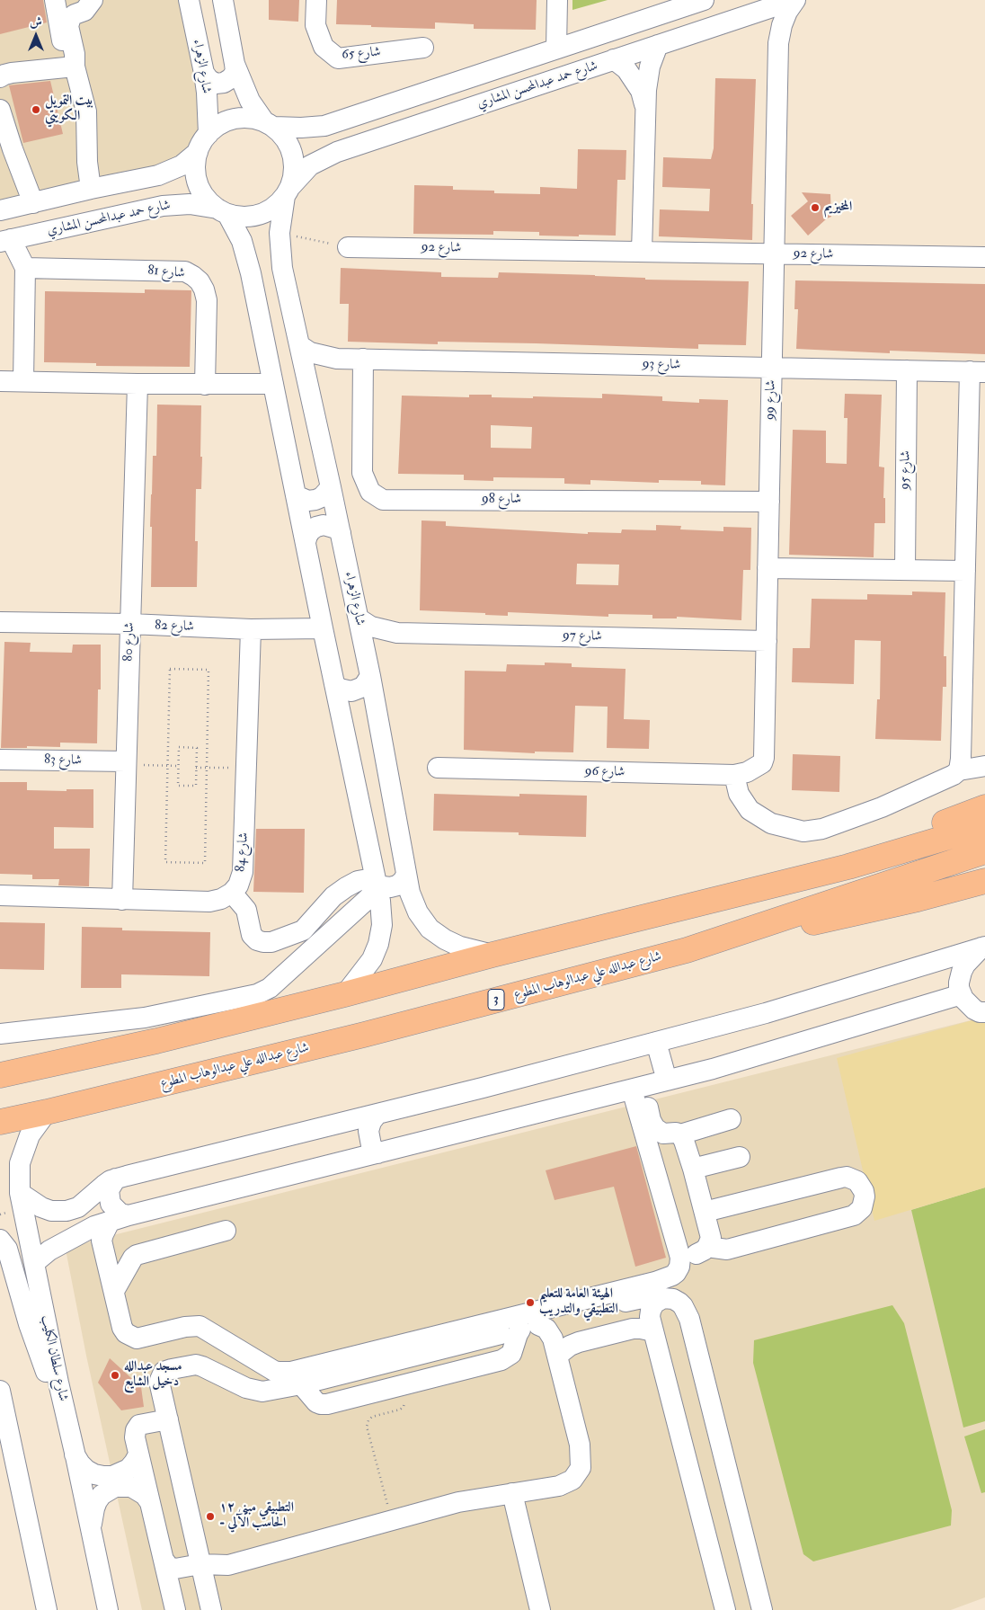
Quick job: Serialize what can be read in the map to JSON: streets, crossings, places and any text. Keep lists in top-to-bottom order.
{
  "streets": {
    "main road": ["شارع عبدالله علي عبدالوهاب المطوع", "3"],
    "street": [
      "شارع 65",
      "شارع الزهراء",
      "شارع حمد عبدالمحسن المشاري",
      "شارع 92",
      "شارع 81",
      "شارع 93",
      "شارع 99",
      "شارع 95",
      "شارع 98",
      "شارع 82",
      "شارع 97",
      "شارع 80",
      "شارع 83",
      "شارع 96",
      "شارع 84",
      "شارع سلطان الكليب"
    ]
  },
  "crossings": [
    ["شارع الزهراء", "شارع حمد عبدالمحسن المشاري"],
    ["شارع الزهراء", "شارع 93"],
    ["شارع الزهراء", "شارع 97"],
    ["شارع حمد عبدالمحسن المشاري", "شارع 99"],
    ["شارع 92", "شارع 99"],
    ["شارع 93", "شارع 99"],
    ["شارع 93", "شارع 95"],
    ["شارع 93", "شارع 98"],
    ["شارع 99", "شارع 98"],
    ["شارع 99", "شارع 97"],
    ["شارع 99", "شارع 96"],
    ["شارع 82", "شارع 80"],
    ["شارع 82", "شارع 84"],
    ["شارع 80", "شارع 83"],
    ["شارع عبدالله علي عبدالوهاب المطوع", "شارع سلطان الكليب"]
  ],
  "places": [
    "بيت التمويل الكويتي",
    "المخيزيم",
    "الهيئة العامة للتعليم التطبيقي والتدريب",
    "مسجد عبدالله دخيل الشايع",
    "التطبيقي مبنى ١٢ - الحاسب الآلي"
  ],
  "north": "top"
}
